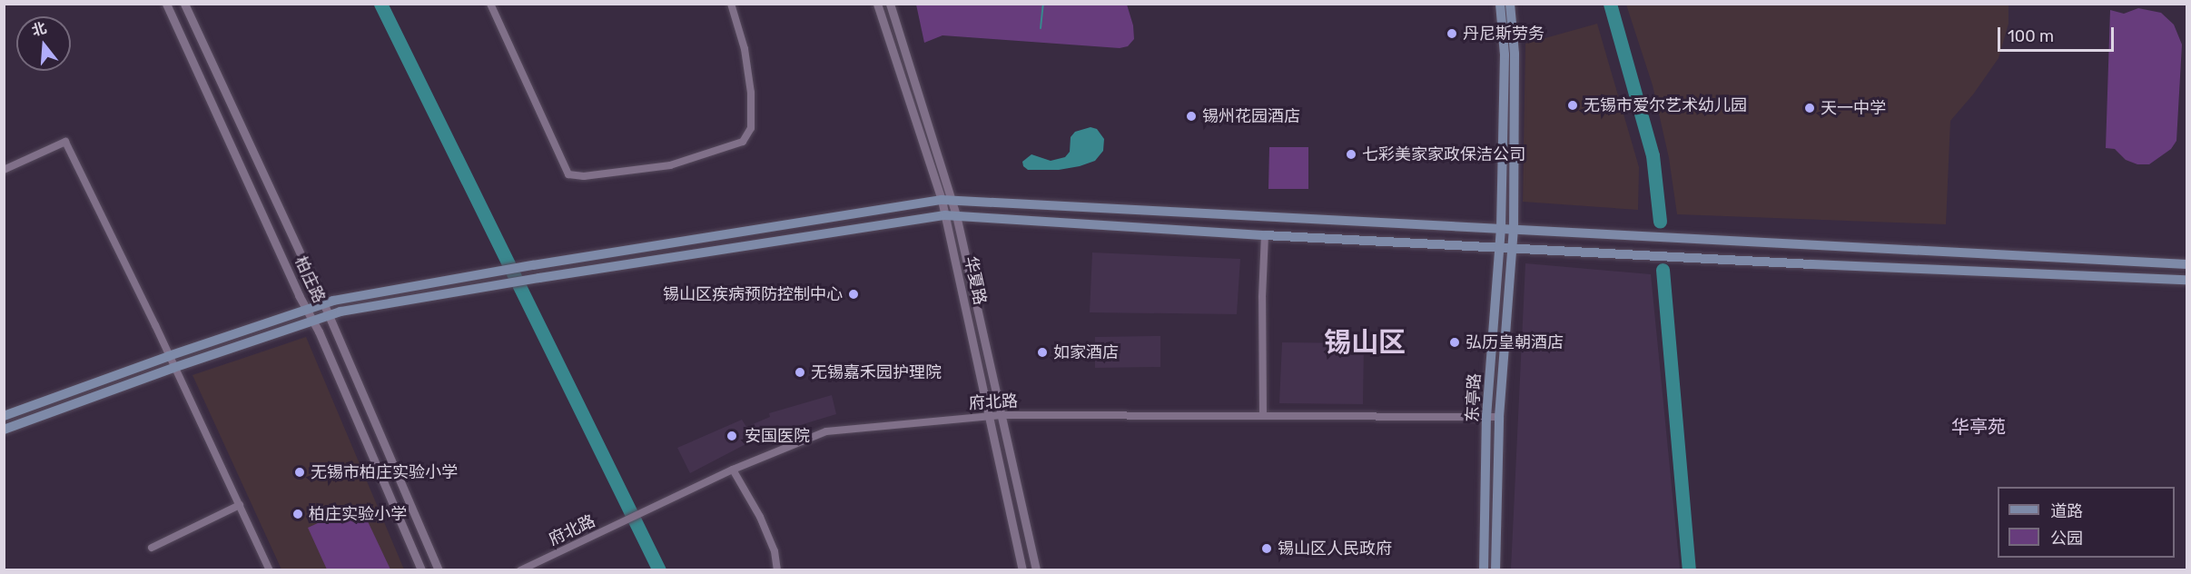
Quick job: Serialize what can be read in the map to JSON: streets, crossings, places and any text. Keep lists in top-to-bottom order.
{
  "streets": {
    "main road": ["东亭路"],
    "street": ["柏庄路", "华夏路", "府北路"]
  },
  "crossings": [
    ["华夏路", "府北路"],
    ["东亭路", "府北路"]
  ],
  "districts": ["锡山区", "华亭苑"],
  "places": [
    "丹尼斯劳务",
    "无锡市爱尔艺术幼儿园",
    "天一中学",
    "锡州花园酒店",
    "七彩美家家政保洁公司",
    "锡山区疾病预防控制中心",
    "弘历皇朝酒店",
    "如家酒店",
    "无锡嘉禾园护理院",
    "安国医院",
    "无锡市柏庄实验小学",
    "柏庄实验小学",
    "锡山区人民政府"
  ],
  "legend": ["道路", "公园"],
  "scale_bar": "100 m",
  "north": "top"
}
